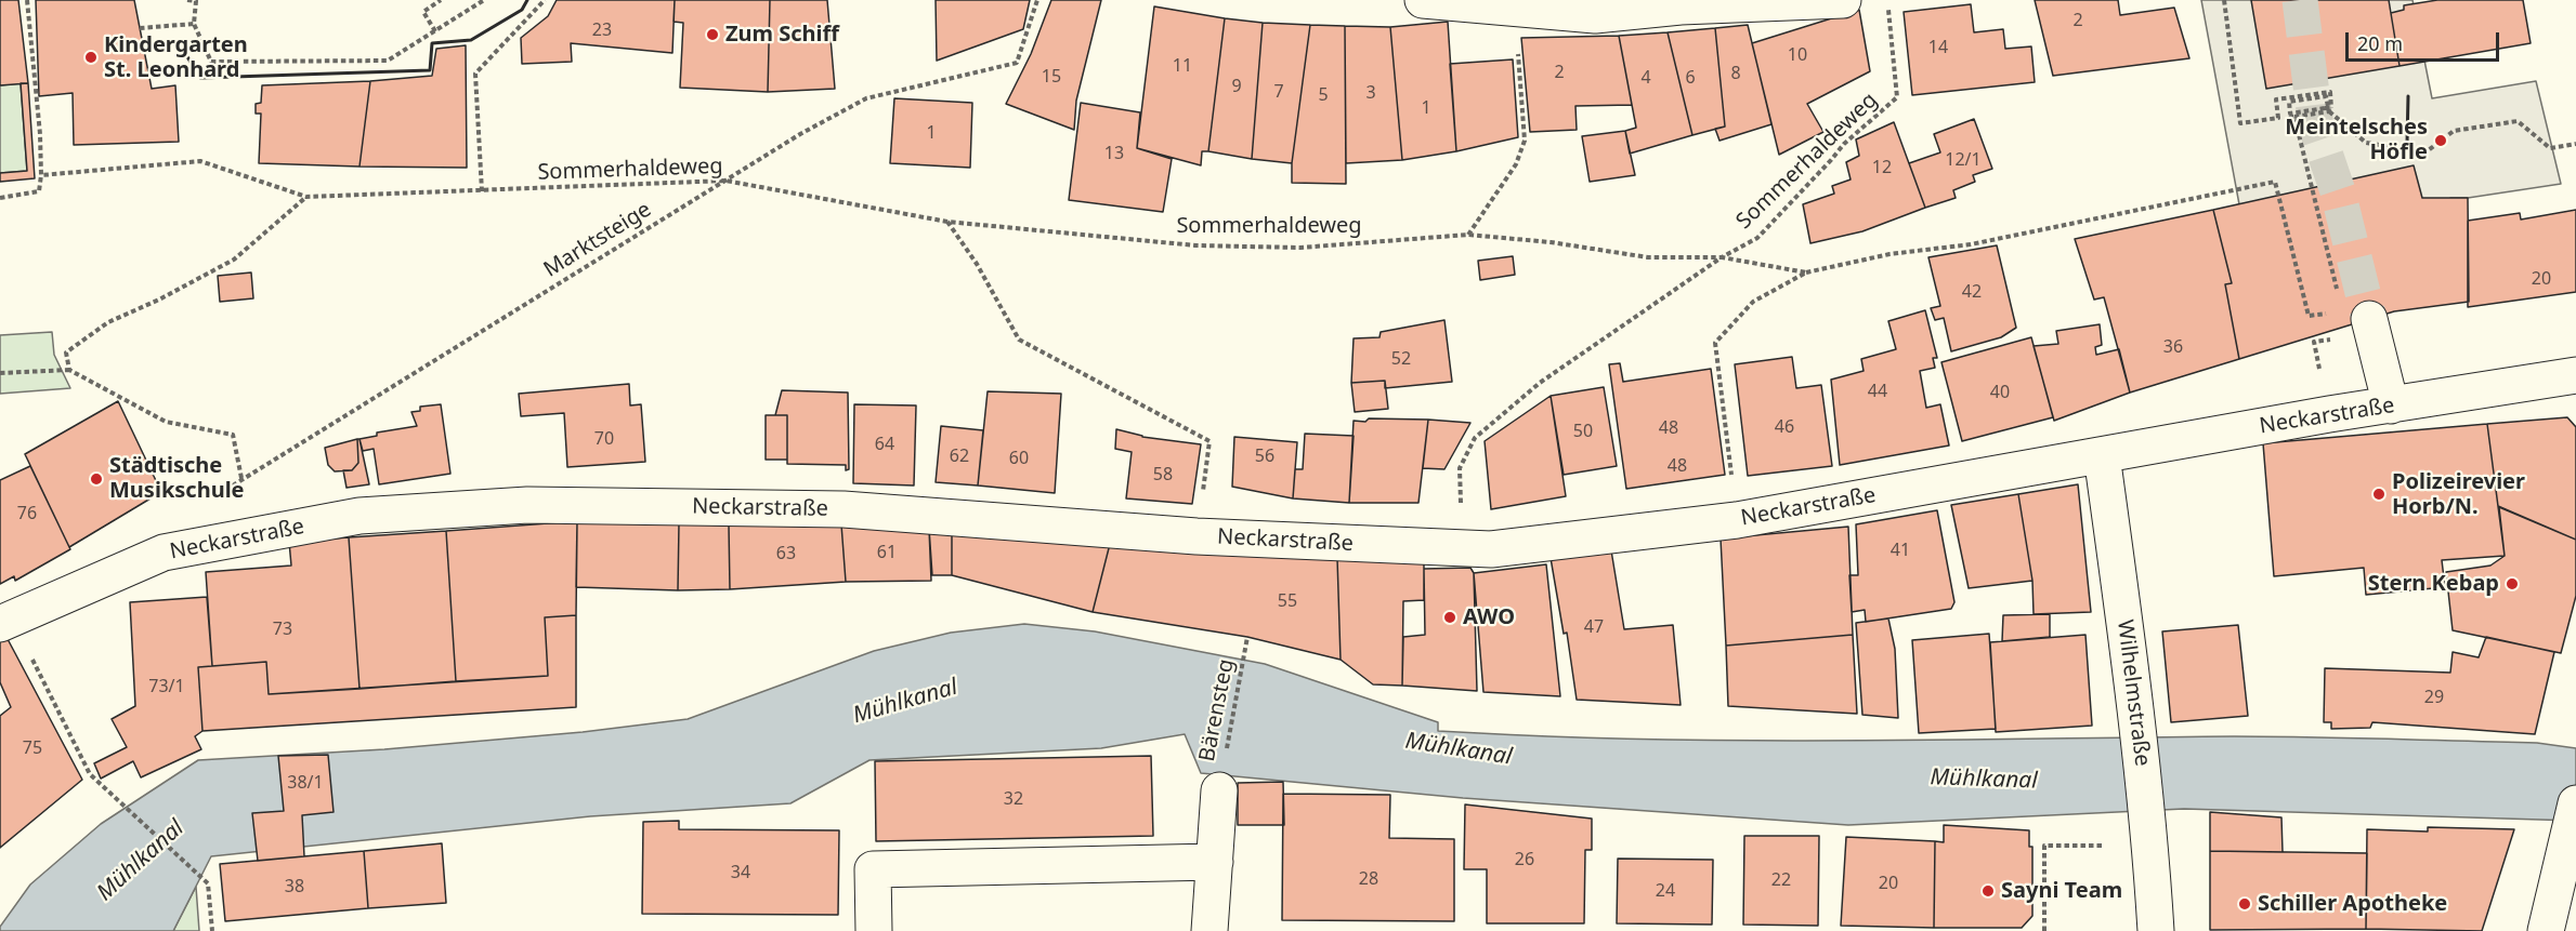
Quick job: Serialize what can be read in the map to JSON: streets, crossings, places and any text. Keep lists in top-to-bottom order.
{
  "streets": {
    "street": ["Neckarstraße", "Wilhelmstraße"],
    "path": ["Sommerhaldeweg", "Marktsteige", "Bärensteg"]
  },
  "crossings": [
    ["Sommerhaldeweg", "Marktsteige"],
    ["Neckarstraße", "Wilhelmstraße"]
  ],
  "water": ["Mühlkanal"],
  "places": [
    "Zum Schiff",
    "Kindergarten St. Leonhard",
    "Meintelsches Höfle",
    "Städtische Musikschule",
    "Polizeirevier Horb/N.",
    "Stern Kebap",
    "AWO",
    "Sayni Team",
    "Schiller Apotheke"
  ],
  "house_numbers": [
    "2",
    "23",
    "14",
    "10",
    "11",
    "2",
    "8",
    "15",
    "4",
    "6",
    "9",
    "7",
    "3",
    "5",
    "1",
    "1",
    "13",
    "12/1",
    "12",
    "20",
    "42",
    "36",
    "52",
    "44",
    "40",
    "46",
    "48",
    "50",
    "70",
    "64",
    "62",
    "56",
    "60",
    "48",
    "58",
    "76",
    "41",
    "61",
    "63",
    "55",
    "47",
    "73",
    "73/1",
    "29",
    "75",
    "38/1",
    "32",
    "26",
    "34",
    "28",
    "22",
    "20",
    "38",
    "24"
  ],
  "scale_bar": "20 m"
}
